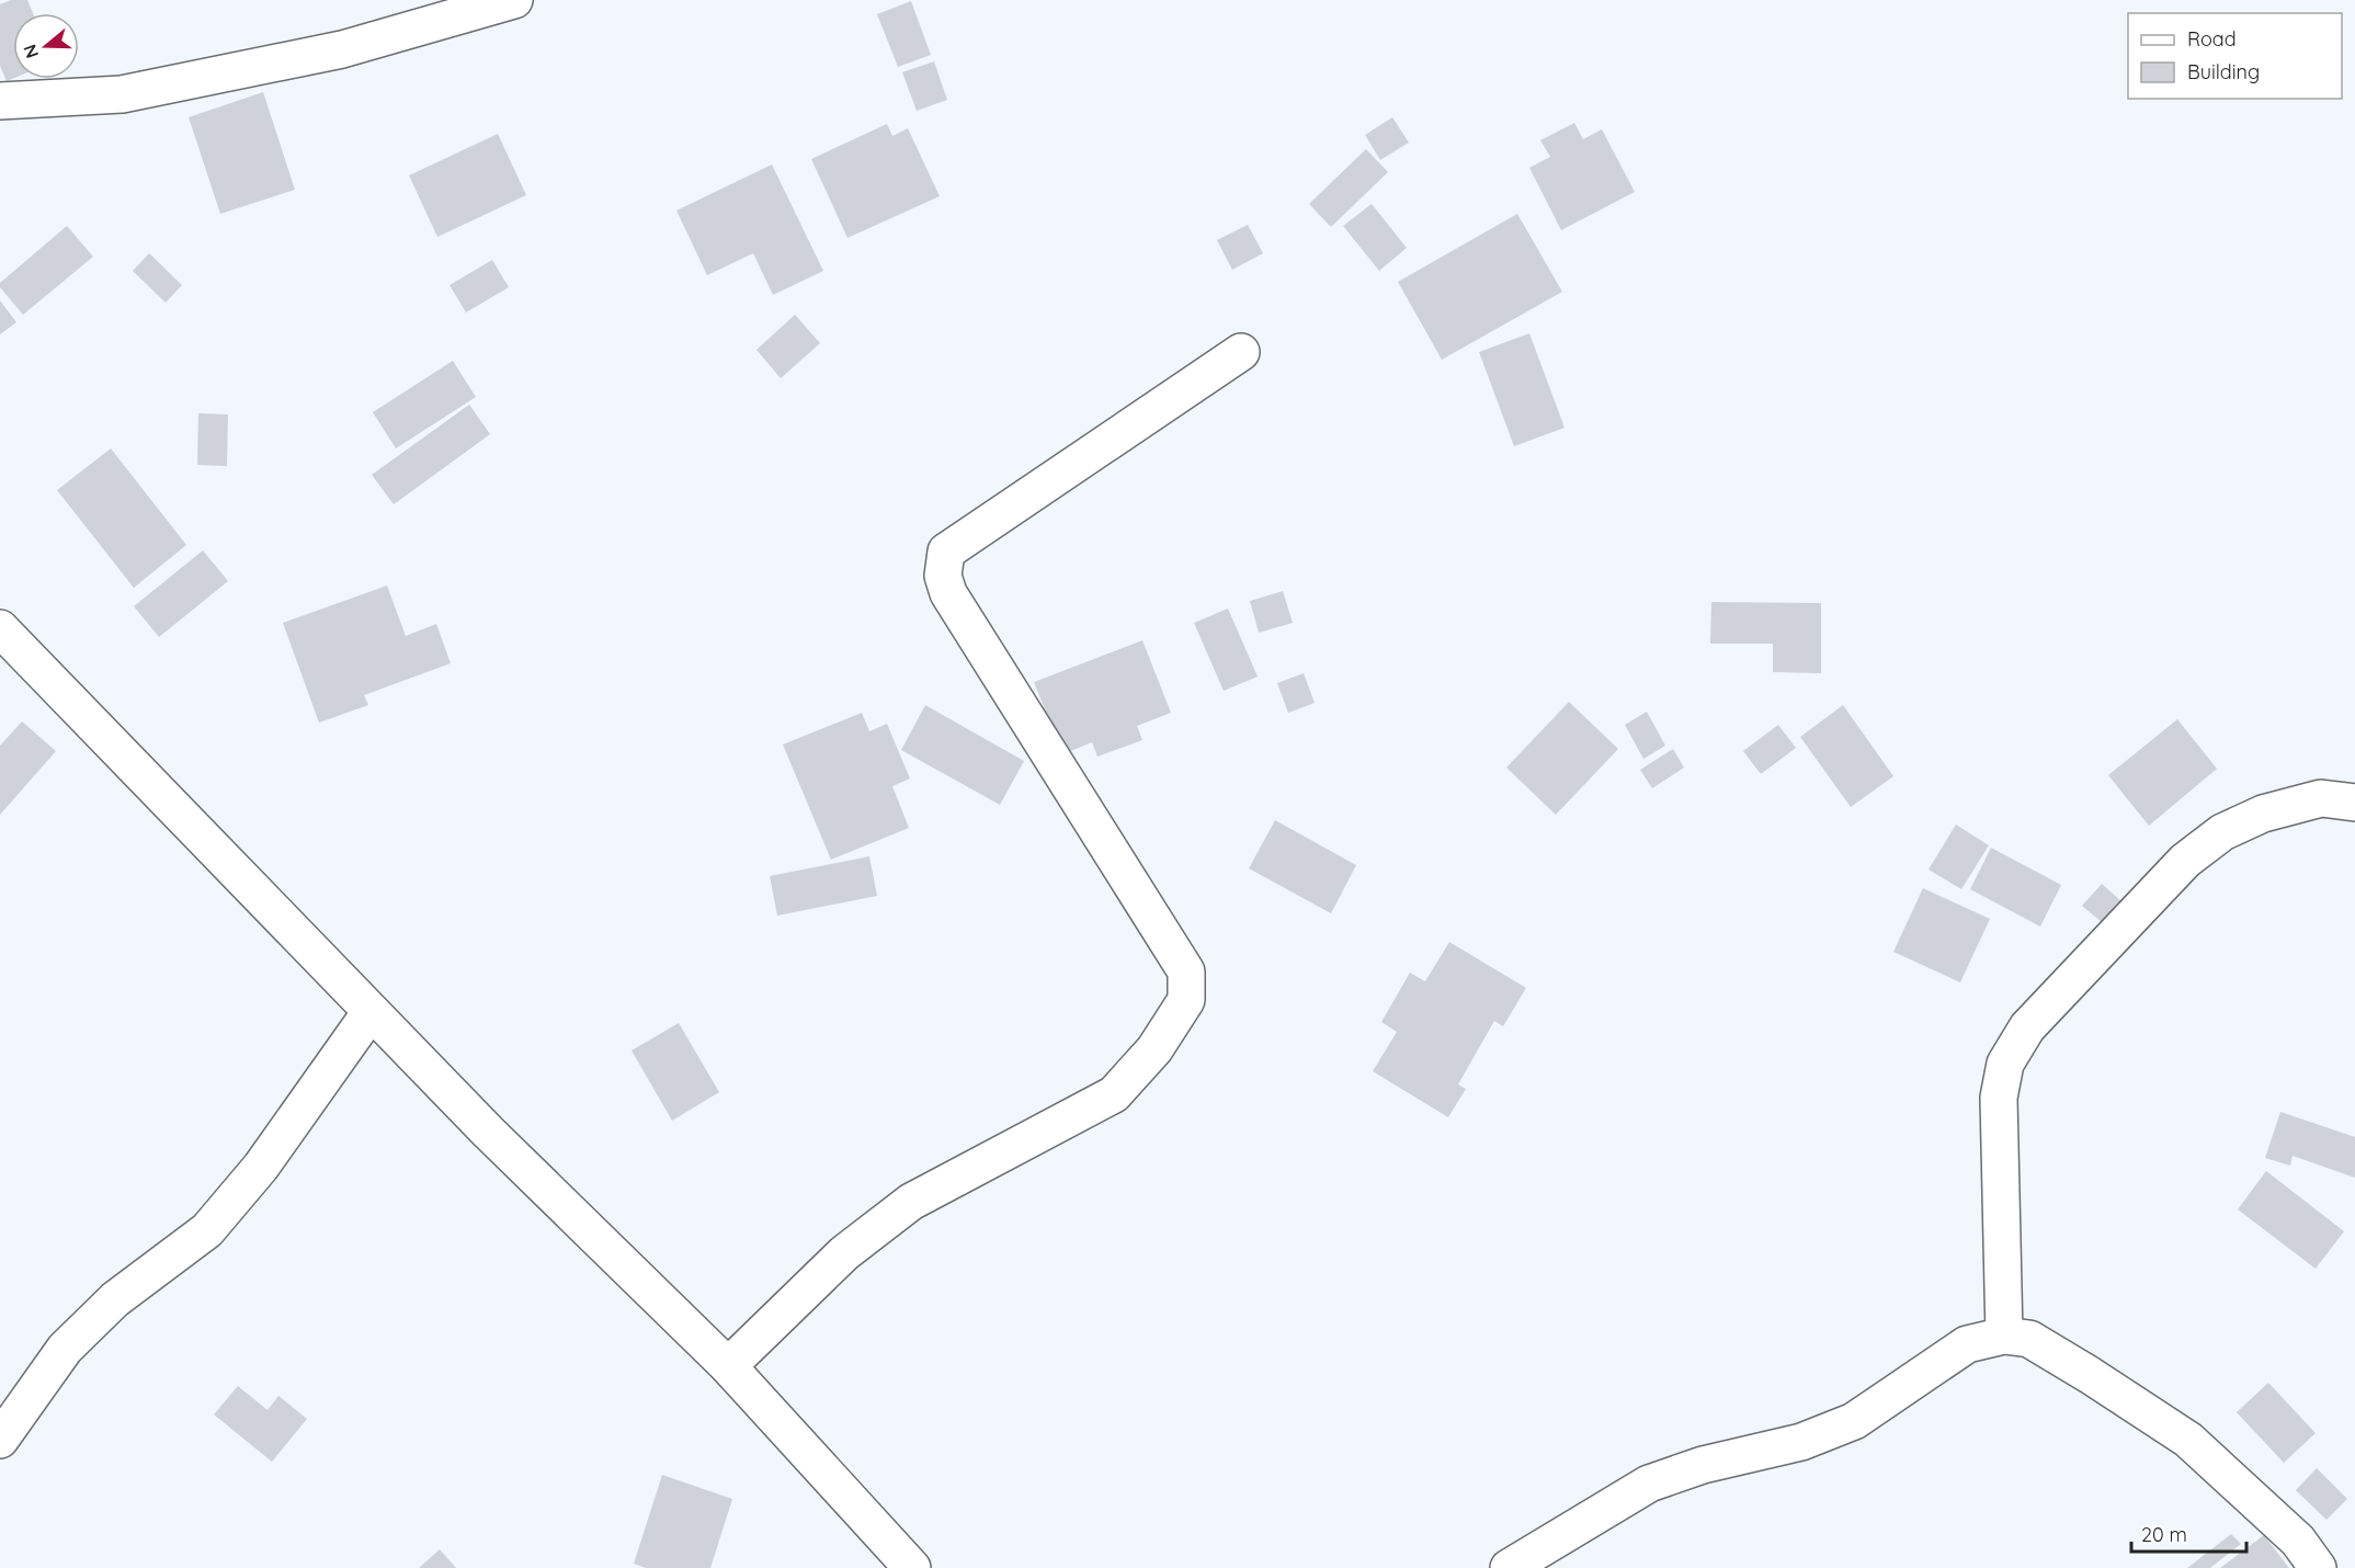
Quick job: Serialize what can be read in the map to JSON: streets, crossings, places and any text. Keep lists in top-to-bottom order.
{
  "legend": ["Road", "Building"],
  "scale_bar": "20 m",
  "north": "left"
}
